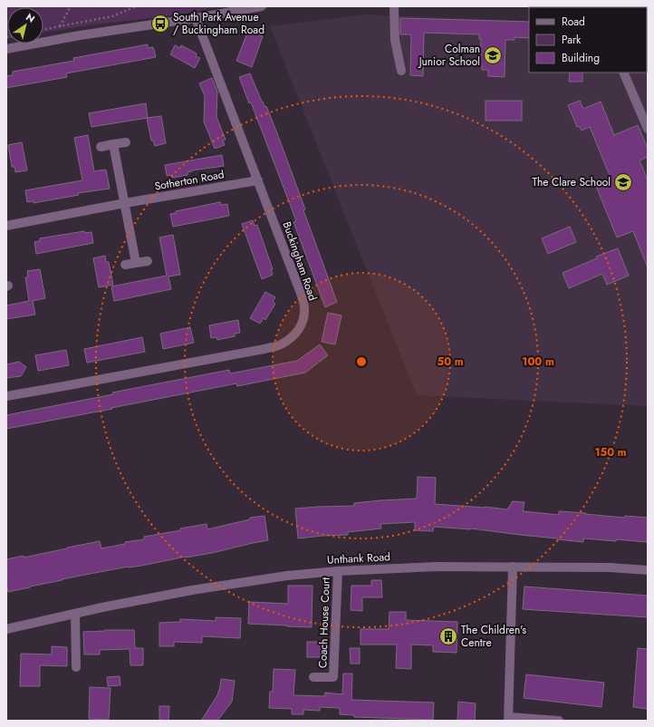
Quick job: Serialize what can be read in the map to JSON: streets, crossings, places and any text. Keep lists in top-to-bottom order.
{
  "streets": {
    "street": [
      "Sotherton Road",
      "Buckingham Road",
      "Unthank Road",
      "Coach House Court"
    ]
  },
  "crossings": [
    ["Sotherton Road", "Buckingham Road"],
    ["Unthank Road", "Coach House Court"]
  ],
  "places": {
    "bus stop": ["South Park Avenue / Buckingham Road"],
    "school or university": ["Colman Junior School", "The Clare School"],
    "building": ["The Children's Centre"]
  },
  "legend": ["Road", "Park", "Building"],
  "north": "top right",
  "rings": ["50 m", "100 m", "150 m"]
}
